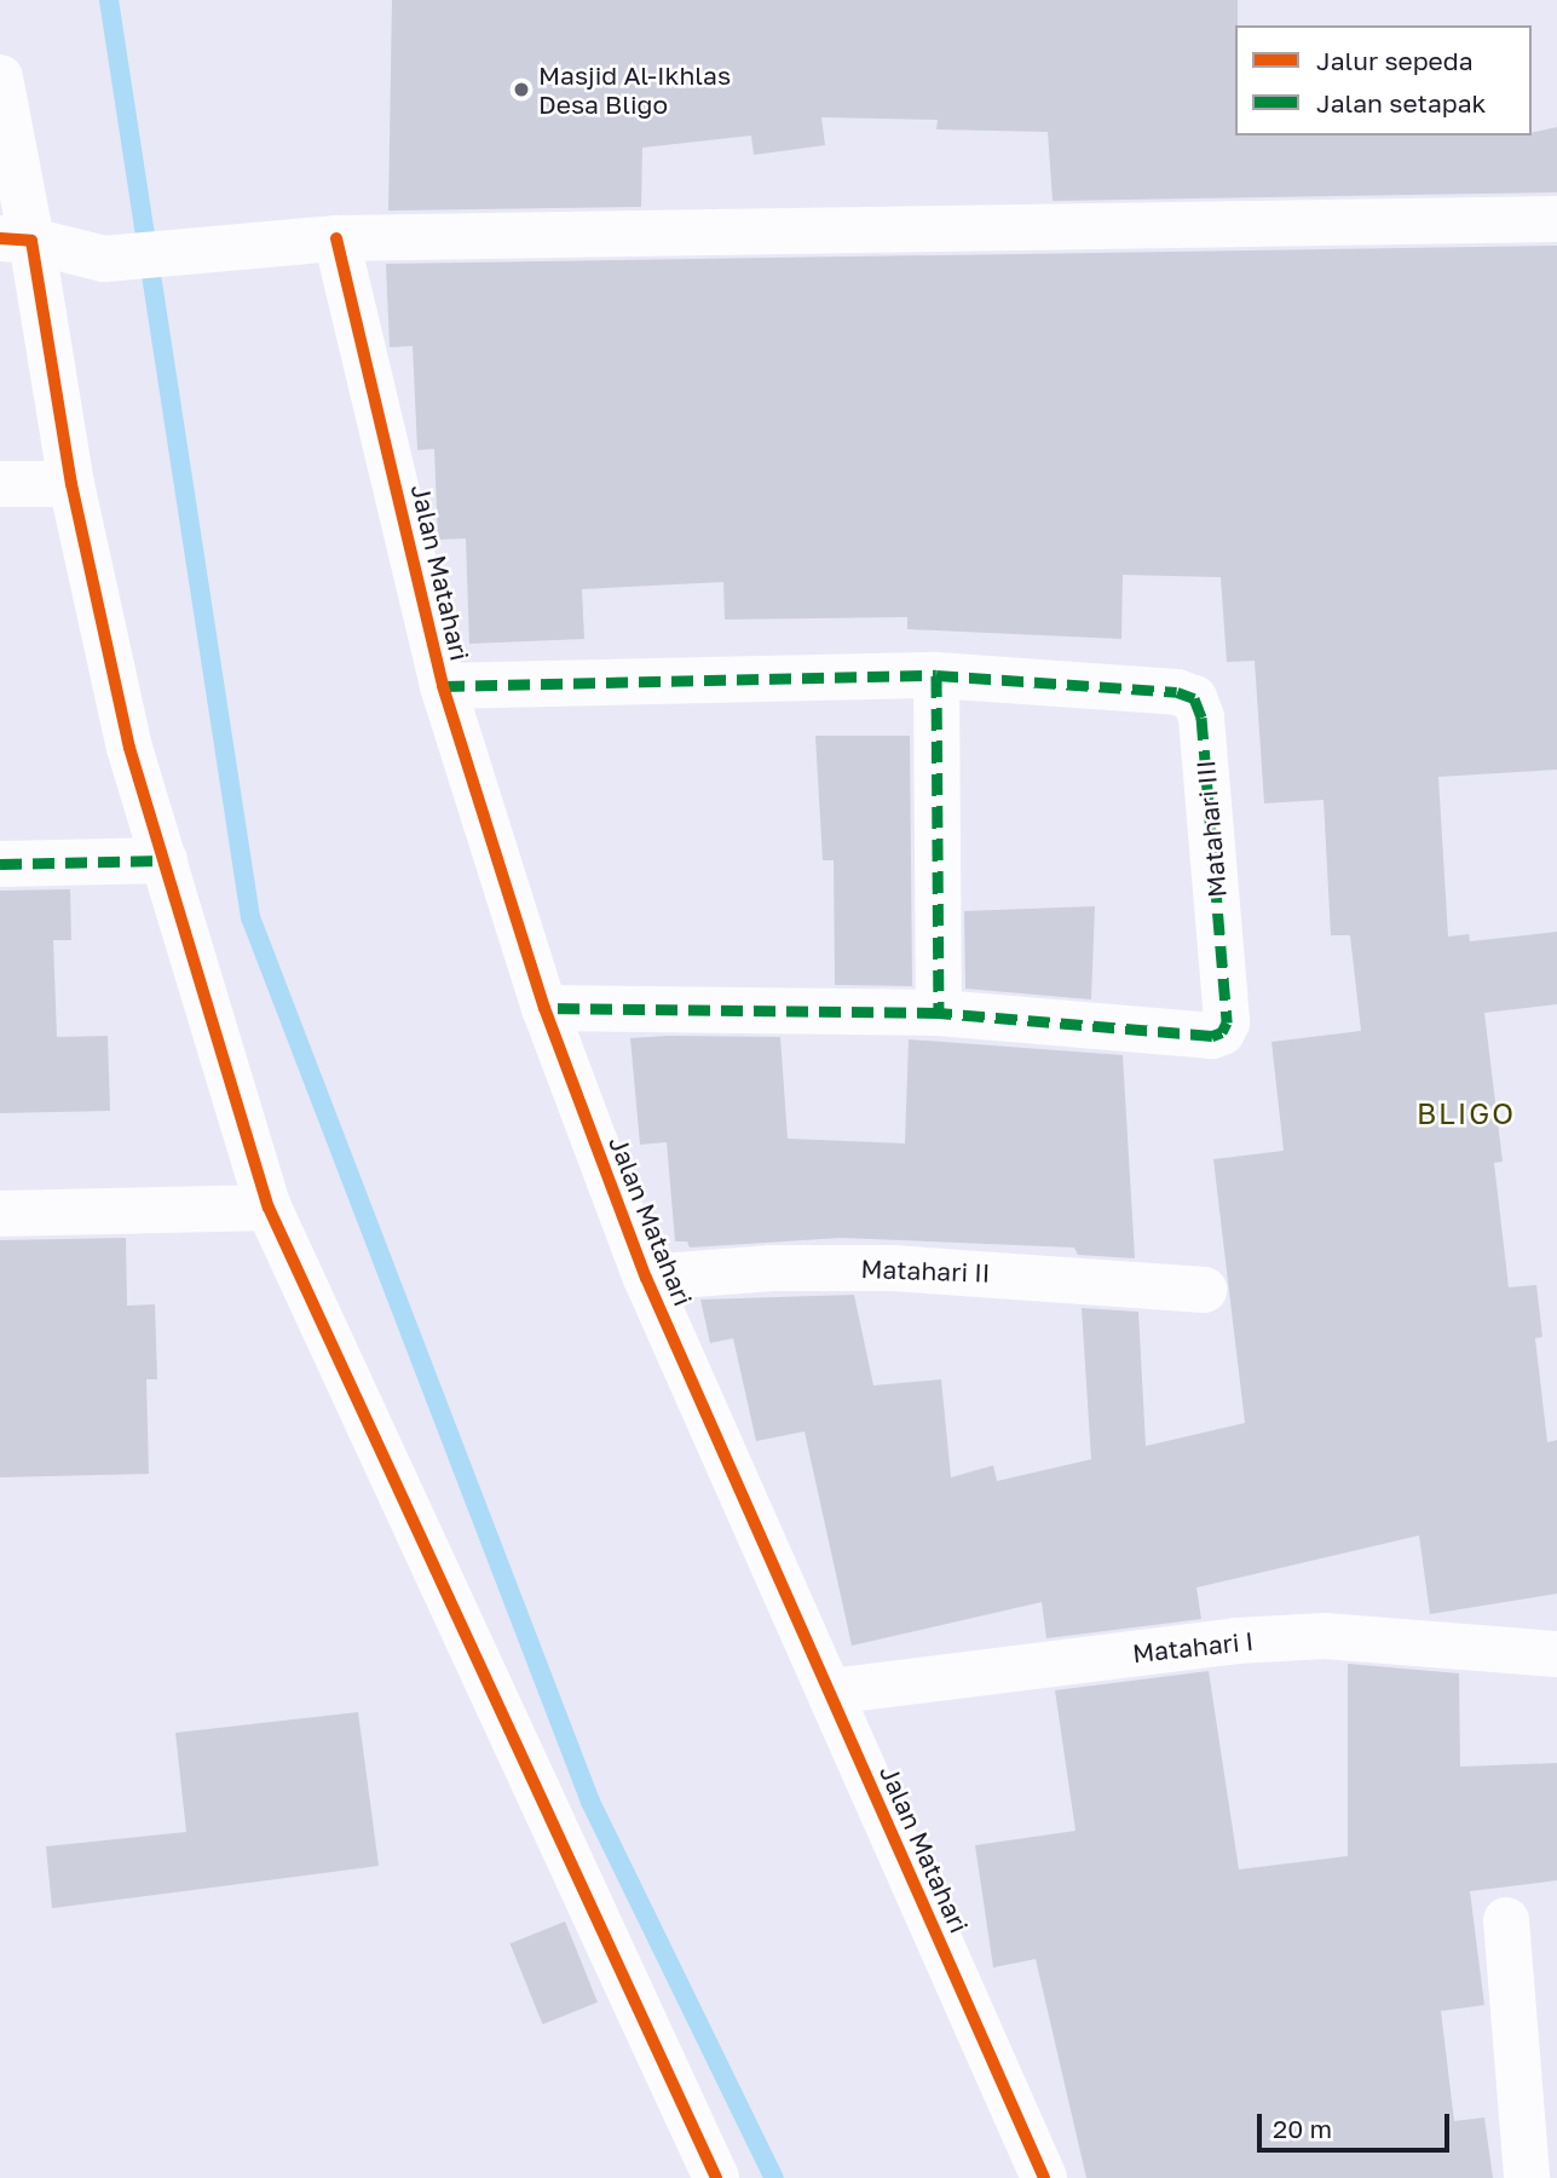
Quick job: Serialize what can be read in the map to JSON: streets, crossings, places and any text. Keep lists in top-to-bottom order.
{
  "streets": {
    "street": [
      "Jalan Matahari",
      "Matahari III",
      "Matahari II",
      "Matahari I"
    ]
  },
  "crossings": [
    ["Jalan Matahari", "Matahari III"],
    ["Jalan Matahari", "Matahari II"],
    ["Jalan Matahari", "Matahari I"]
  ],
  "districts": ["BLIGO"],
  "places": ["Masjid Al-Ikhlas Desa Bligo"],
  "legend": ["Jalur sepeda", "Jalan setapak"],
  "scale_bar": "20 m"
}
